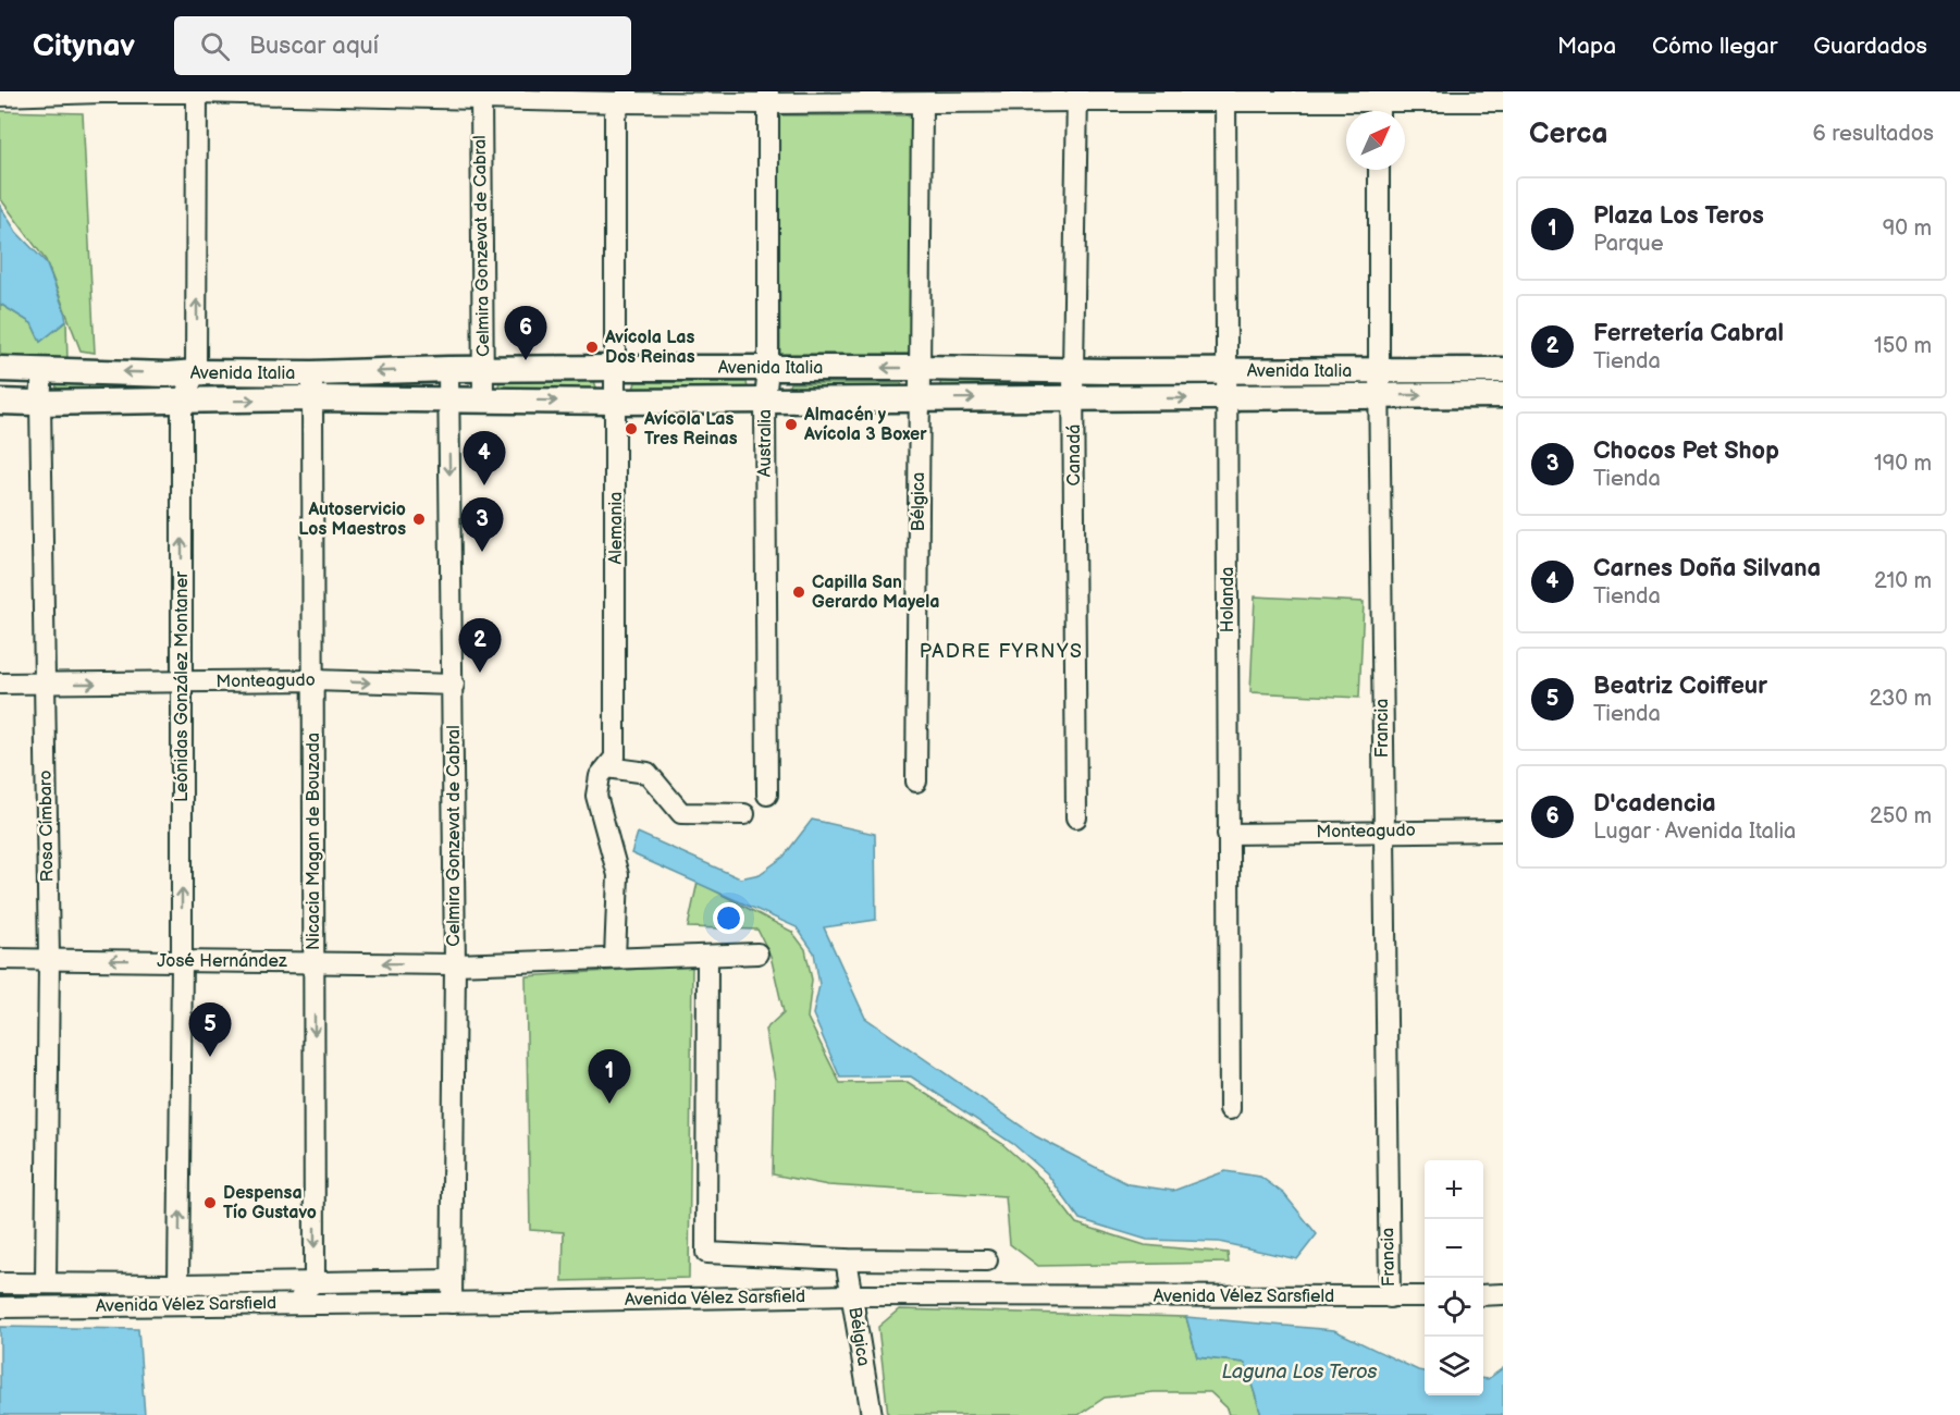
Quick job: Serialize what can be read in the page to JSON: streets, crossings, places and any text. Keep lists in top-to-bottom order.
{
  "streets": {
    "main road": ["Avenida Italia"],
    "street": [
      "Celmira Gonzevat de Cabral",
      "Australia",
      "Canadá",
      "Bélgica",
      "Alemania",
      "Holanda",
      "Monteagudo",
      "Leónidas González Montaner",
      "Francia",
      "Rosa Címbaro",
      "Nicacia Magan de Bouzada",
      "José Hernández",
      "Avenida Vélez Sarsfield"
    ]
  },
  "crossings": [
    ["Celmira Gonzevat de Cabral", "Avenida Italia"],
    ["Celmira Gonzevat de Cabral", "Monteagudo"],
    ["Celmira Gonzevat de Cabral", "José Hernández"],
    ["Celmira Gonzevat de Cabral", "Avenida Vélez Sarsfield"],
    ["Avenida Italia", "Australia"],
    ["Avenida Italia", "Canadá"],
    ["Avenida Italia", "Bélgica"],
    ["Avenida Italia", "Alemania"],
    ["Avenida Italia", "Holanda"],
    ["Avenida Italia", "Leónidas González Montaner"],
    ["Avenida Italia", "Francia"],
    ["Avenida Italia", "Rosa Címbaro"],
    ["Avenida Italia", "Nicacia Magan de Bouzada"],
    ["Bélgica", "Avenida Vélez Sarsfield"],
    ["Alemania", "José Hernández"],
    ["Holanda", "Monteagudo"],
    ["Monteagudo", "Leónidas González Montaner"],
    ["Monteagudo", "Francia"],
    ["Monteagudo", "Rosa Címbaro"],
    ["Monteagudo", "Nicacia Magan de Bouzada"],
    ["Leónidas González Montaner", "José Hernández"],
    ["Leónidas González Montaner", "Avenida Vélez Sarsfield"],
    ["Francia", "Avenida Vélez Sarsfield"],
    ["Rosa Címbaro", "José Hernández"],
    ["Rosa Címbaro", "Avenida Vélez Sarsfield"],
    ["Nicacia Magan de Bouzada", "José Hernández"],
    ["Nicacia Magan de Bouzada", "Avenida Vélez Sarsfield"]
  ],
  "one_way": [
    "Monteagudo",
    "Leónidas González Montaner",
    "Nicacia Magan de Bouzada",
    "José Hernández"
  ],
  "districts": ["PADRE FYRNYS"],
  "water": ["Laguna Los Teros"],
  "places": [
    "Avícola Las Dos Reinas",
    "Almacén y Avícola 3 Boxer",
    "Avícola Las Tres Reinas",
    "Autoservicio Los Maestros",
    "Capilla San Gerardo Mayela",
    "Despensa Tío Gustavo"
  ],
  "north": "top right",
  "page": {
    "header": "Citynav",
    "search": "Buscar aquí",
    "nav": ["Mapa", "Cómo llegar", "Guardados"],
    "heading": ["Cerca", "6 resultados"],
    "list": [
      {
        "mark": "1",
        "name": "Plaza Los Teros",
        "note": "Parque",
        "value": "90 m"
      },
      {
        "mark": "2",
        "name": "Ferretería Cabral",
        "note": "Tienda",
        "value": "150 m"
      },
      {
        "mark": "3",
        "name": "Chocos Pet Shop",
        "note": "Tienda",
        "value": "190 m"
      },
      {
        "mark": "4",
        "name": "Carnes Doña Silvana",
        "note": "Tienda",
        "value": "210 m"
      },
      {
        "mark": "5",
        "name": "Beatriz Coiffeur",
        "note": "Tienda",
        "value": "230 m"
      },
      {
        "mark": "6",
        "name": "D'cadencia",
        "note": "Lugar · Avenida Italia",
        "value": "250 m"
      }
    ],
    "pins": [
      "6",
      "4",
      "3",
      "2",
      "5",
      "1"
    ],
    "map_buttons": ["+", "−"]
  }
}
